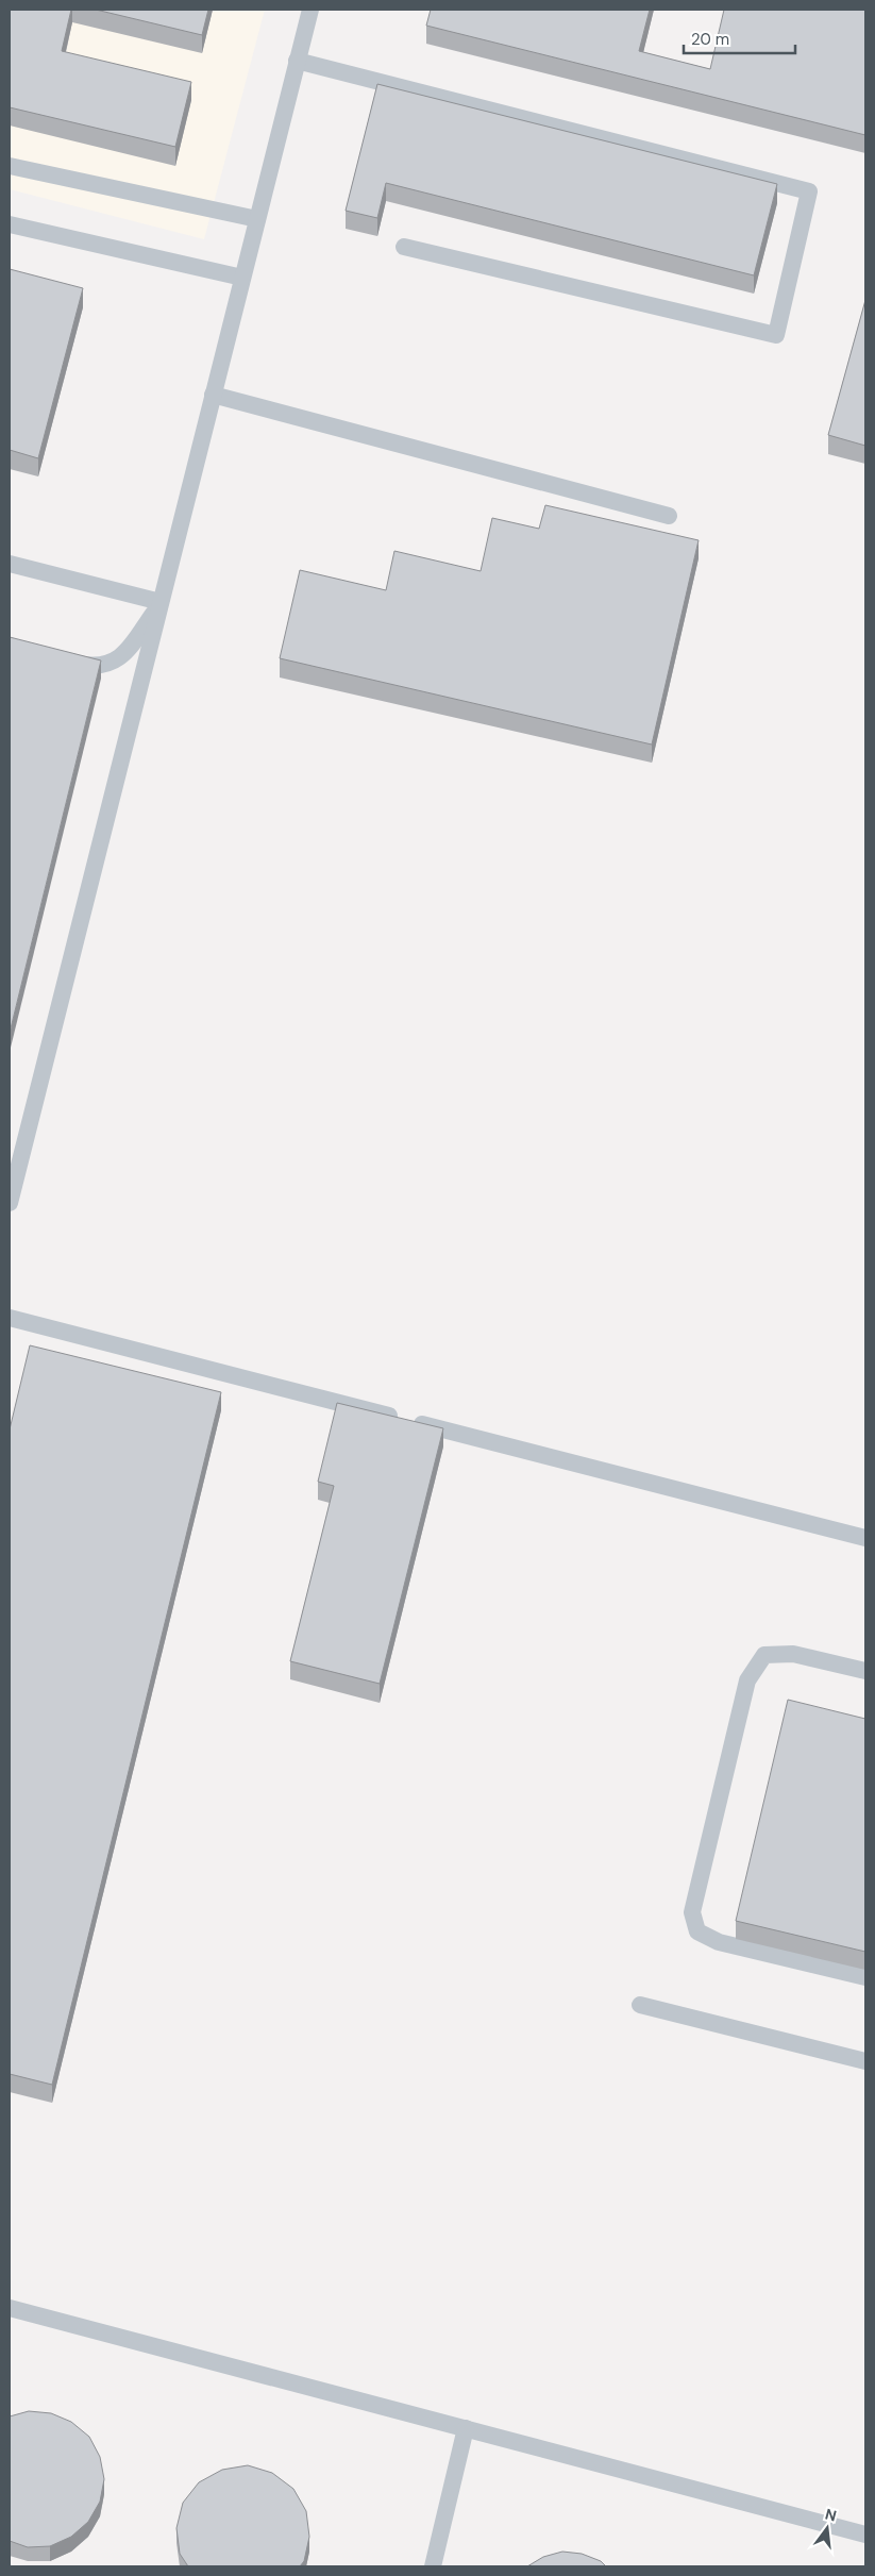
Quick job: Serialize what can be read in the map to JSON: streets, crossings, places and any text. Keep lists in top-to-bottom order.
{
  "scale_bar": "20 m",
  "north": "top"
}
